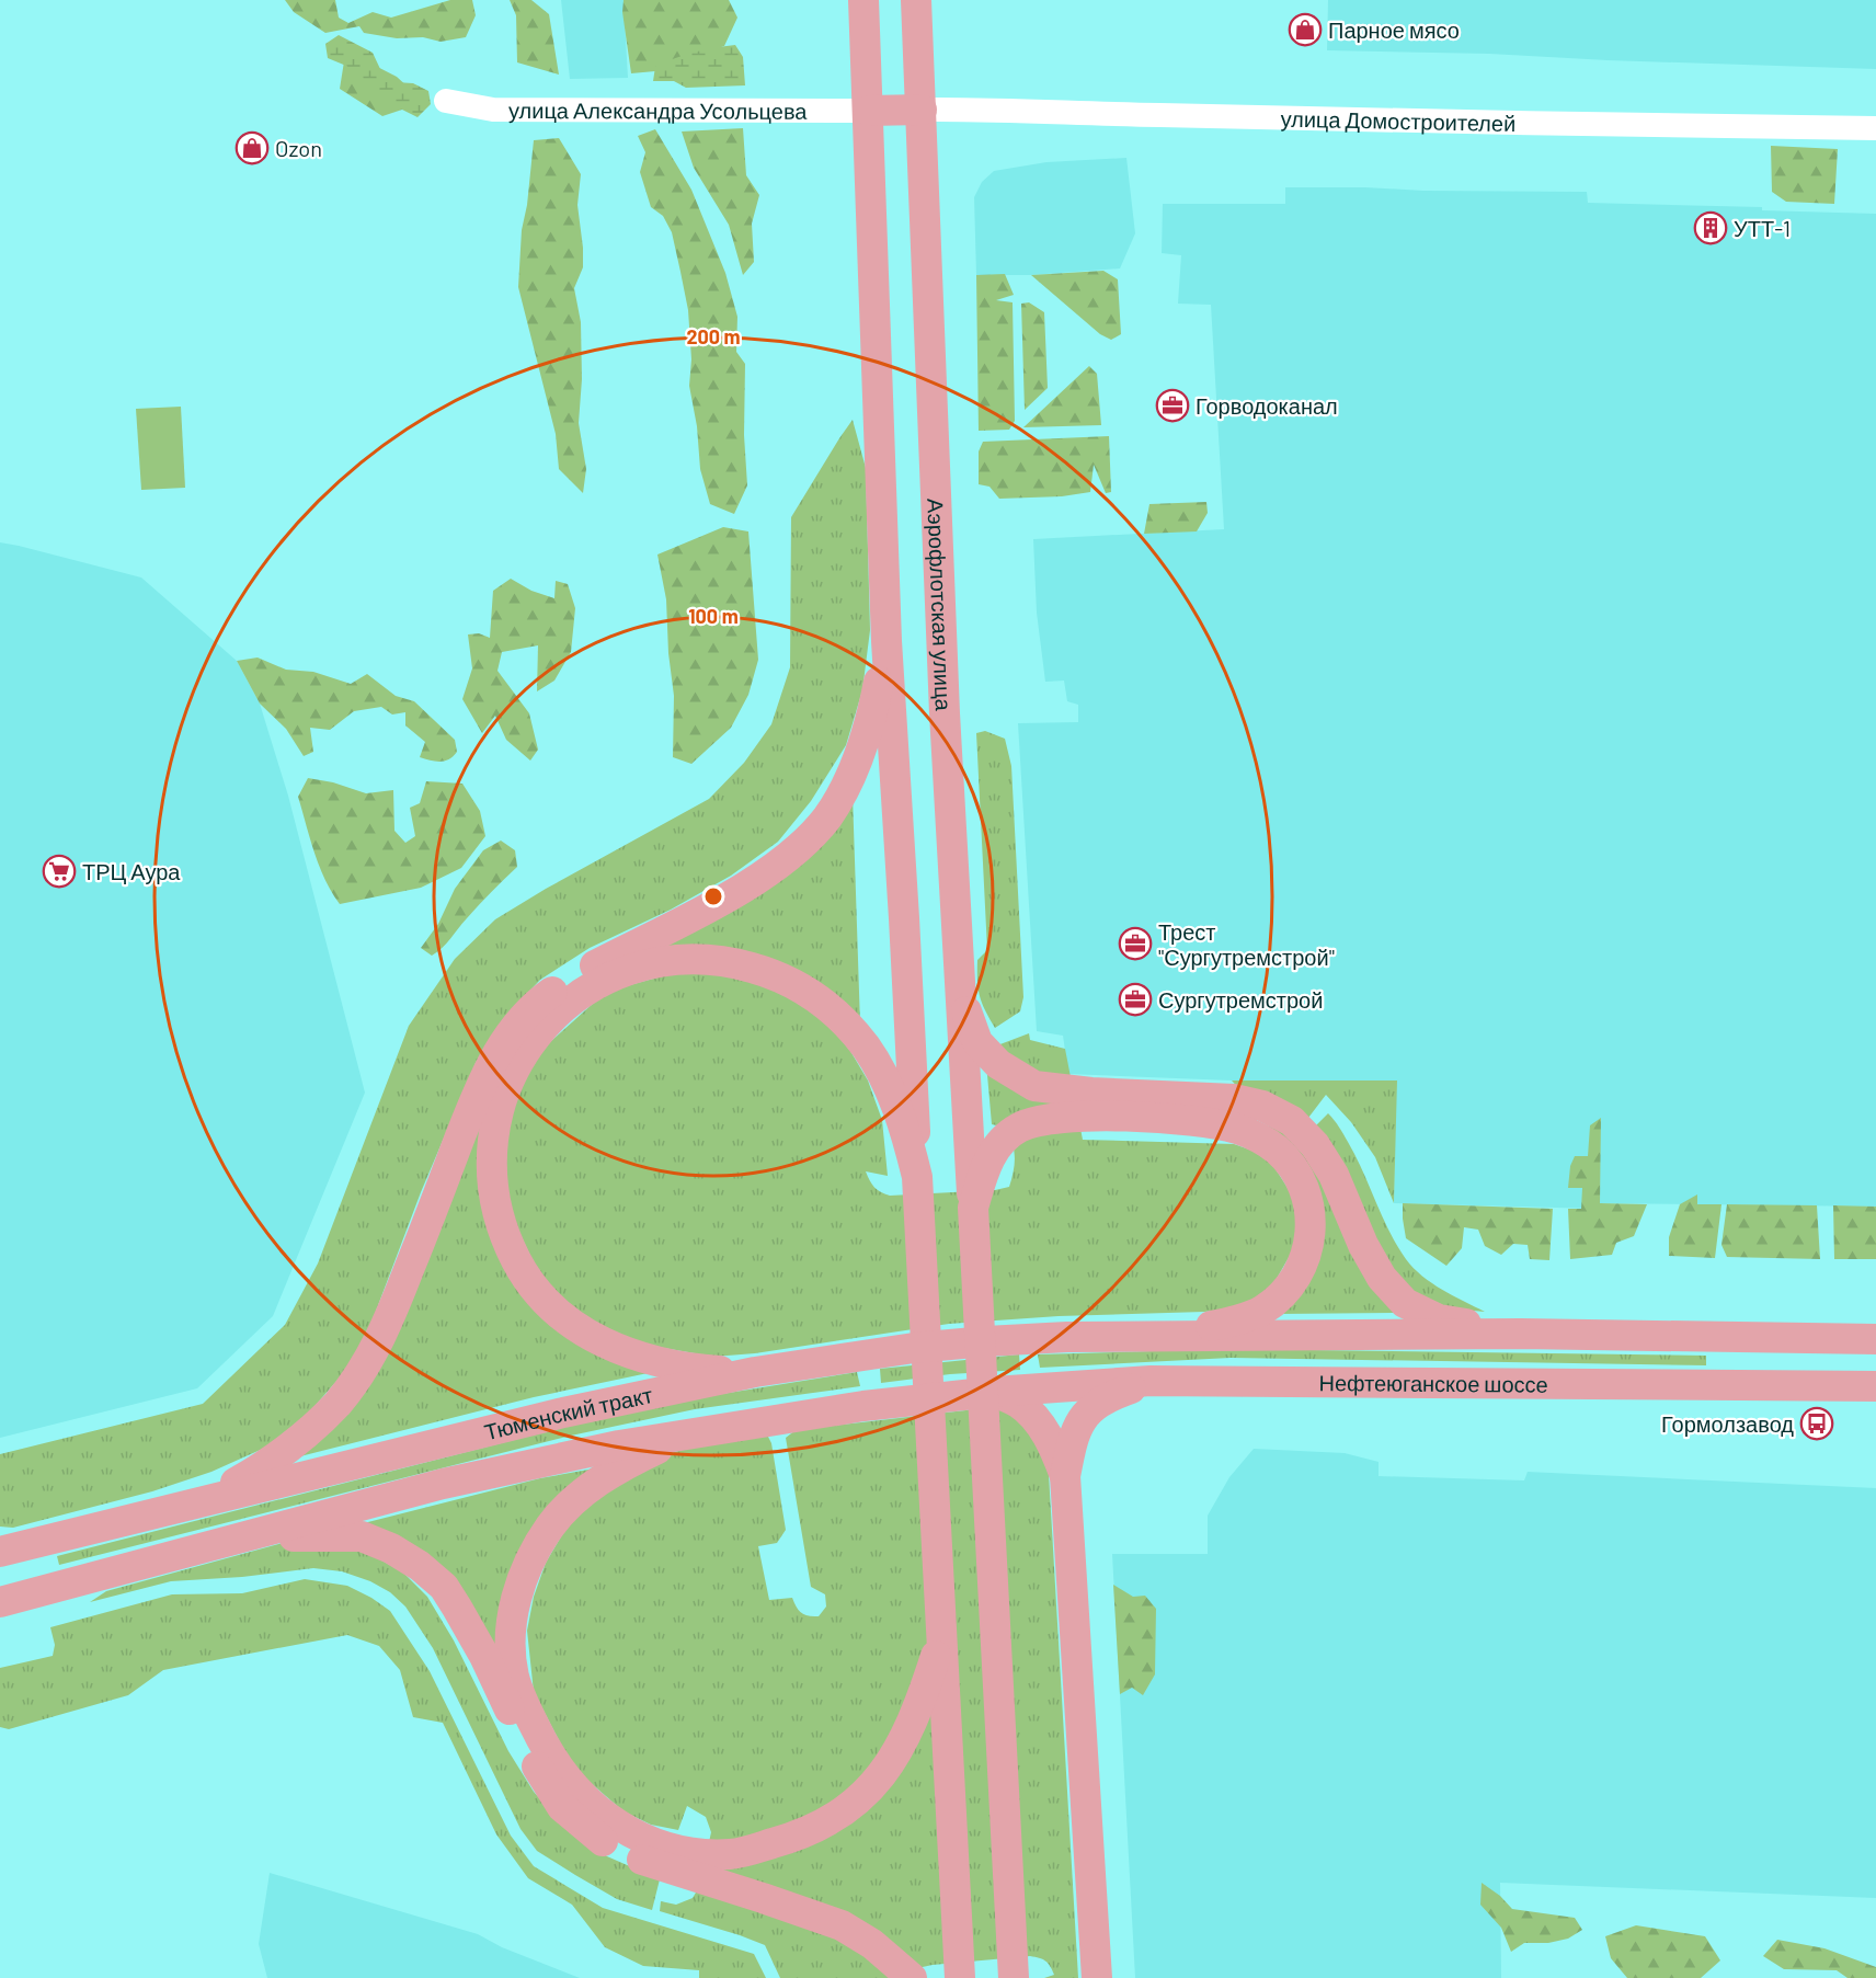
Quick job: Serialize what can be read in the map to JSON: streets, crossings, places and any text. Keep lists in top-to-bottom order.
{
  "streets": {
    "main road": ["Аэрофлотская улица", "Нефтеюганское шоссе", "Тюменский тракт"],
    "street": ["улица Александра Усольцева", "улица Домостроителей"]
  },
  "crossings": [
    ["улица Домостроителей", "Аэрофлотская улица"],
    ["Нефтеюганское шоссе", "Тюменский тракт"]
  ],
  "places": {
    "shop": ["Парное мясо", "Ozon"],
    "building": ["УТТ-1"],
    "office": ["Горводоканал", "Трест \"Сургутремстрой\"", "Сургутремстрой"],
    "supermarket": ["ТРЦ Аура"],
    "bus stop": ["Гормолзавод"]
  },
  "rings": ["200 m", "100 m"]
}
